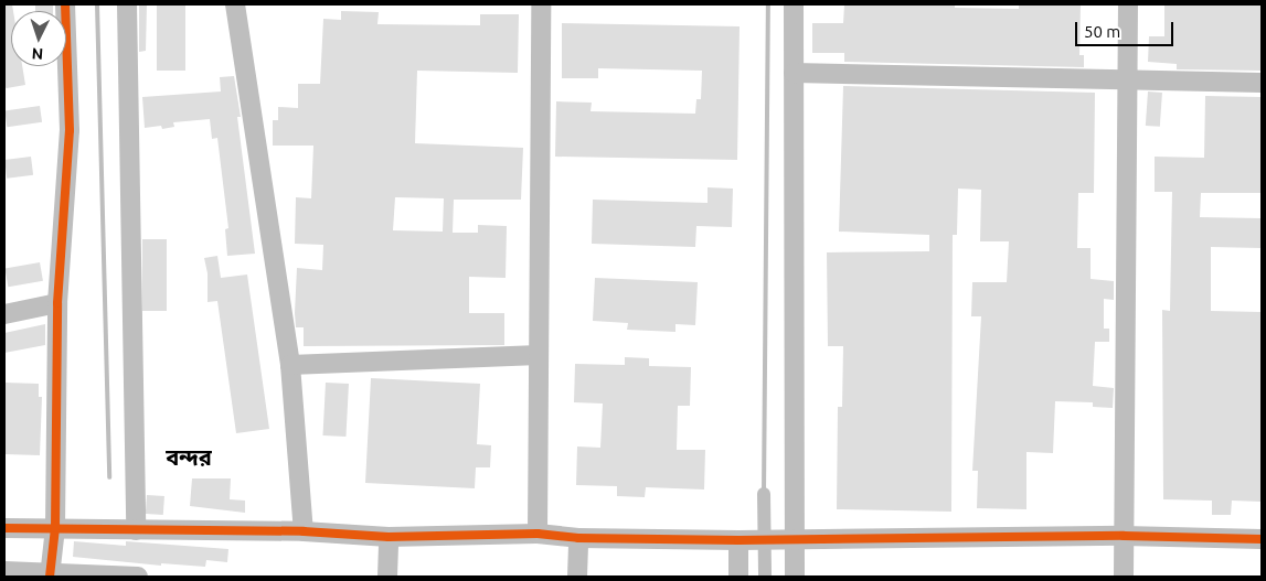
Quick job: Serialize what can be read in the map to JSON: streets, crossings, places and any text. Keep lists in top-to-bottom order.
{
  "districts": ["বন্দর"],
  "scale_bar": "50 m",
  "north": "bottom"
}
